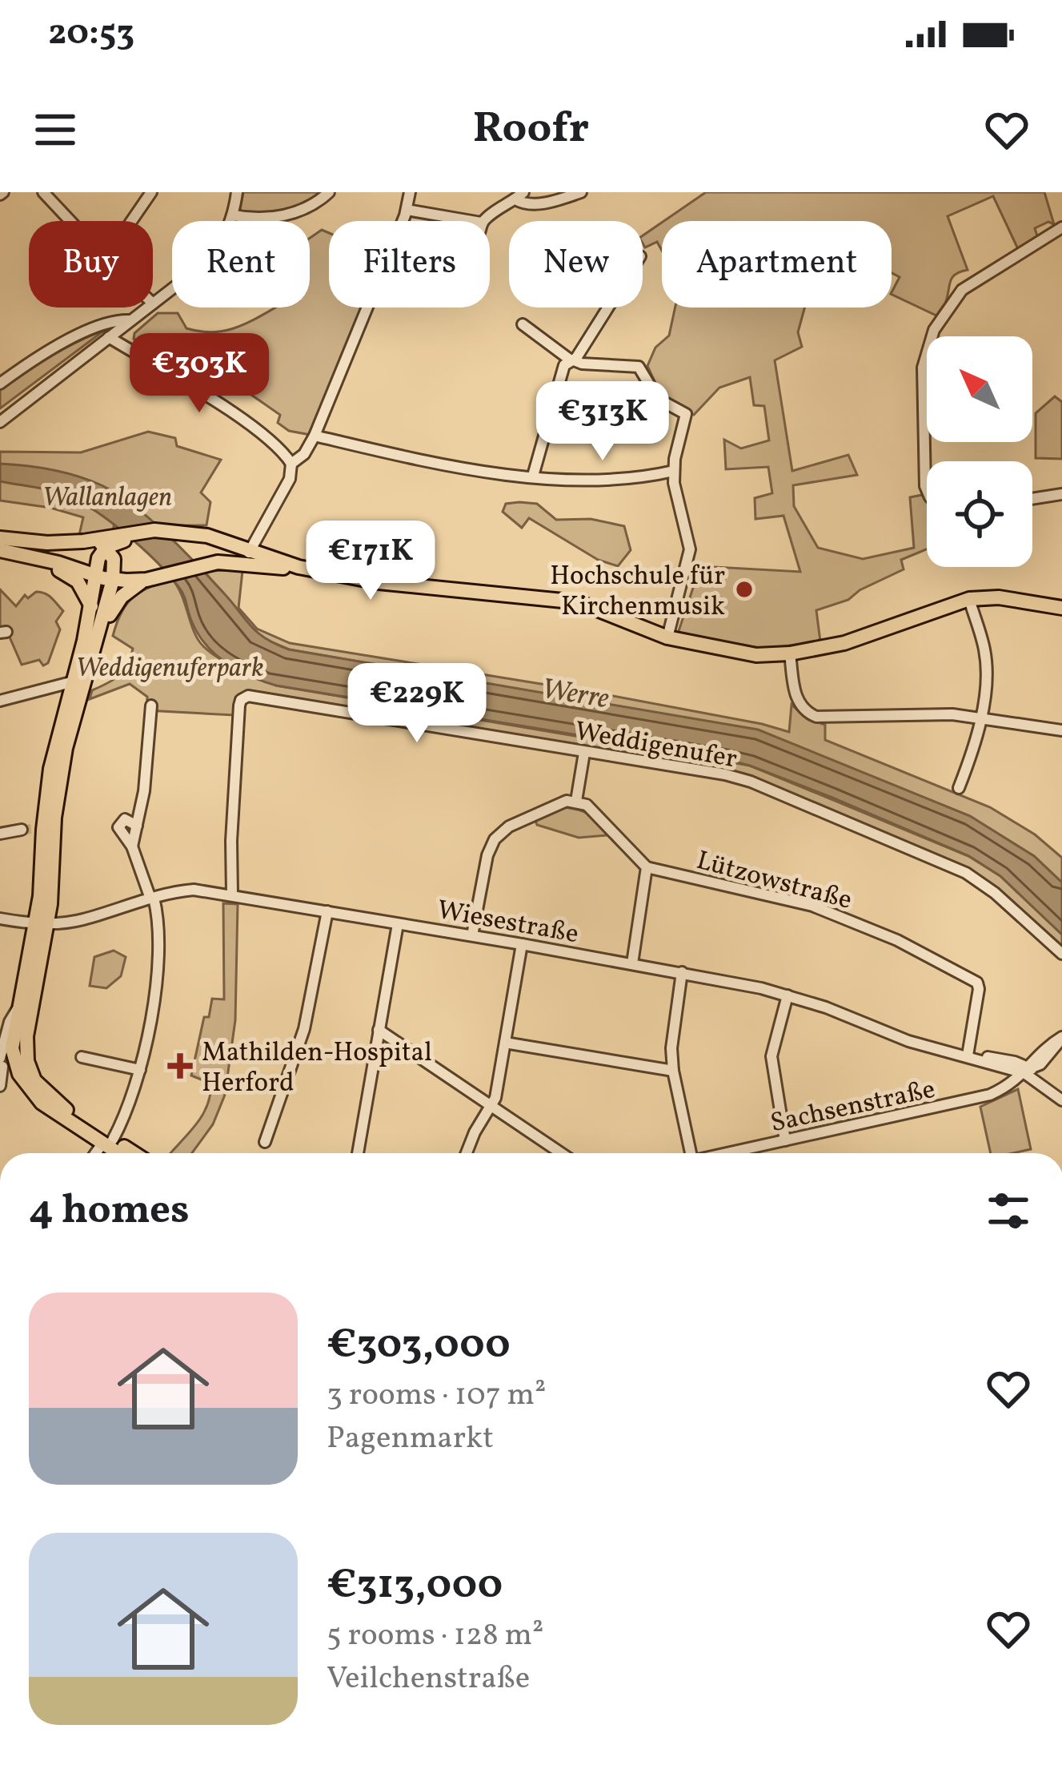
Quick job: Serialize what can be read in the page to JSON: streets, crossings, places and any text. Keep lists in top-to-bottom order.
{
  "streets": {
    "street": [
      "Weddigenufer",
      "Lützowstraße",
      "Wiesestraße",
      "Sachsenstraße"
    ]
  },
  "crossings": [
    ["Weddigenufer", "Wiesestraße"],
    ["Lützowstraße", "Wiesestraße"],
    ["Wiesestraße", "Sachsenstraße"]
  ],
  "water": ["Werre"],
  "parks": ["Wallanlagen", "Weddigenuferpark"],
  "places": {
    "other": ["Hochschule für Kirchenmusik"],
    "health": ["Mathilden-Hospital Herford"]
  },
  "north": "top left",
  "page": {
    "status": "20:53",
    "header": "Roofr",
    "chip": [
      "Buy",
      "Rent",
      "Filters",
      "New",
      "Apartment"
    ],
    "price": [
      "€303K",
      "€313K",
      "€171K",
      "€229K"
    ],
    "heading": "4 homes",
    "list": [
      {
        "name": "€303,000",
        "note": "3 rooms · 107 m² · Pagenmarkt"
      },
      {
        "name": "€313,000",
        "note": "5 rooms · 128 m² · Veilchenstraße"
      }
    ]
  }
}
